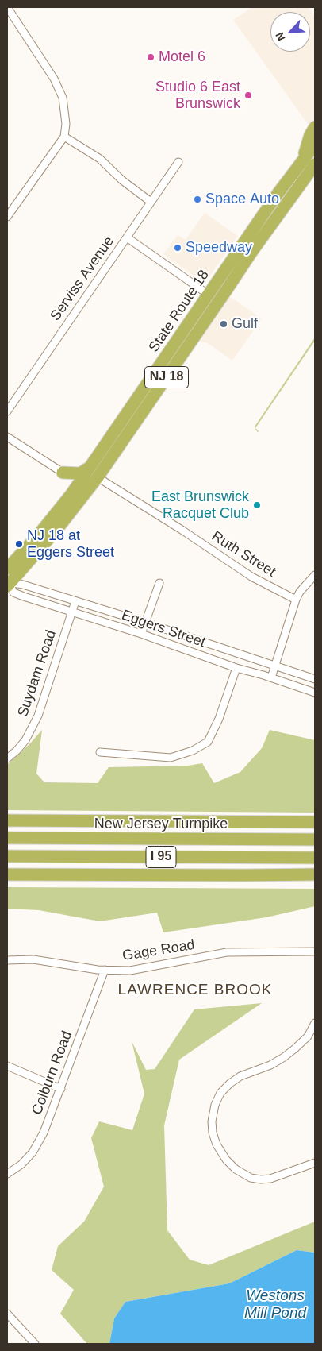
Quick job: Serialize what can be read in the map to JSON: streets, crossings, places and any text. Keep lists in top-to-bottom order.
{
  "streets": {
    "highway": [
      "State Route 18",
      "NJ 18",
      "New Jersey Turnpike",
      "I 95"
    ],
    "street": [
      "Serviss Avenue",
      "Ruth Street",
      "Eggers Street",
      "Suydam Road",
      "Gage Road",
      "Colburn Road"
    ]
  },
  "crossings": [
    ["State Route 18", "Ruth Street"],
    ["State Route 18", "Eggers Street"],
    ["Eggers Street", "Suydam Road"],
    ["Gage Road", "Colburn Road"]
  ],
  "districts": ["LAWRENCE BROOK"],
  "water": ["Westons Mill Pond"],
  "places": [
    "Motel 6",
    "Studio 6 East Brunswick",
    "Space Auto",
    "Speedway",
    "Gulf",
    "East Brunswick Racquet Club",
    "NJ 18 at Eggers Street"
  ],
  "north": "bottom left"
}
